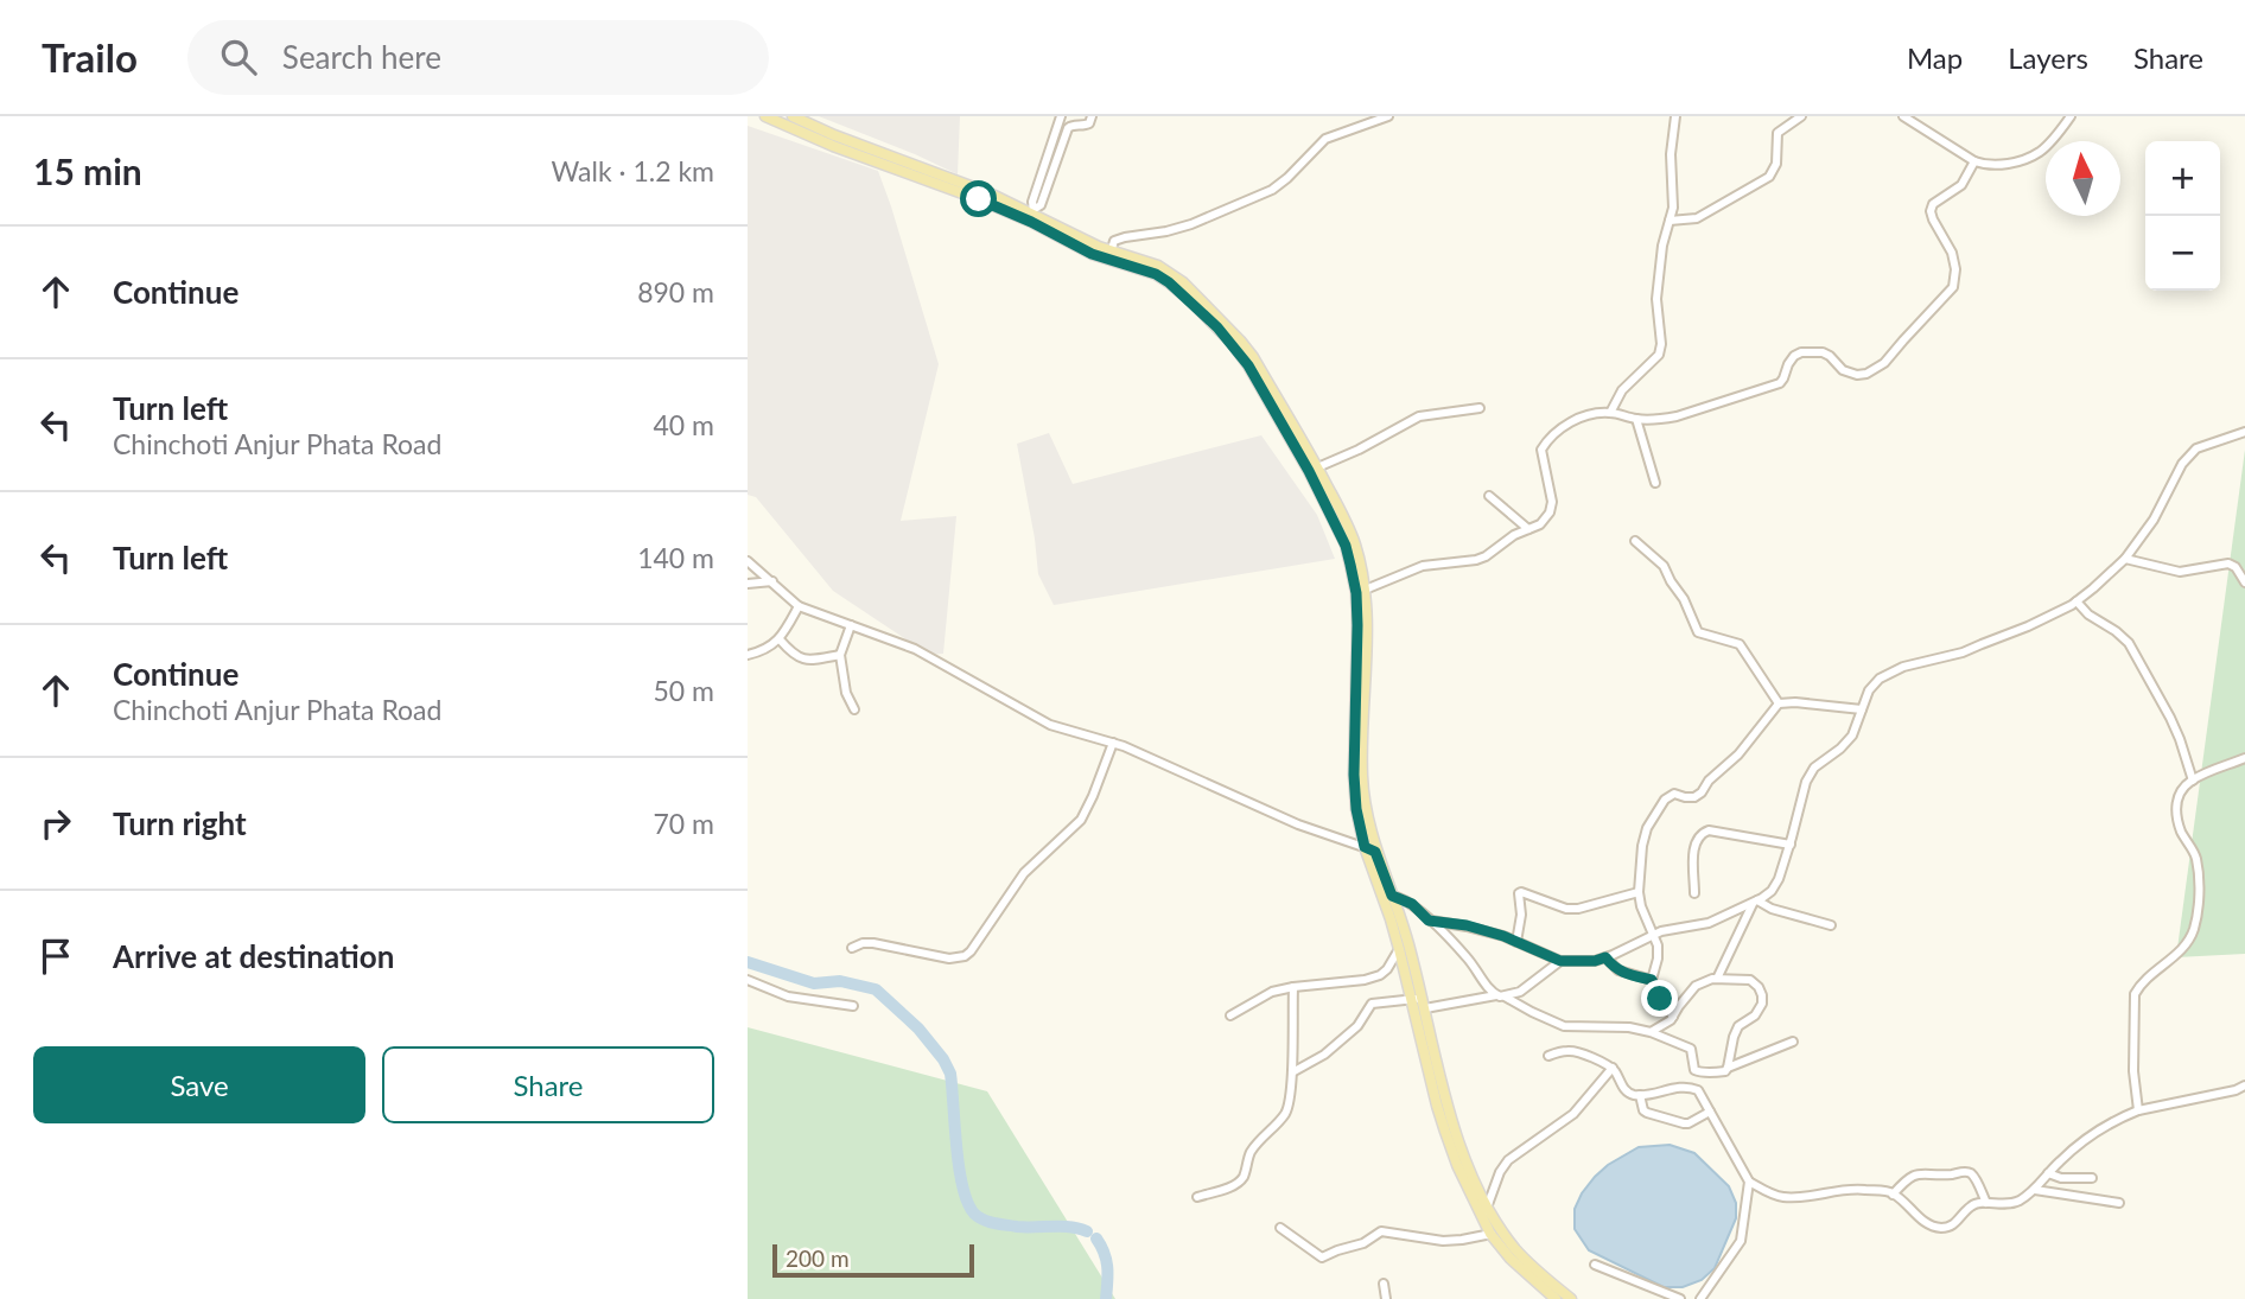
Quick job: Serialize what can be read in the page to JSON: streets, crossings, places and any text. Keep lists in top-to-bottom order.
{
  "scale_bar": "200 m",
  "north": "top",
  "page": {
    "header": "Trailo",
    "search": "Search here",
    "nav": ["Map", "Layers", "Share"],
    "heading": ["15 min", "Walk · 1.2 km"],
    "map_buttons": ["+", "−"],
    "list": [
      ["Continue", "890 m"],
      ["Turn left", "Chinchoti Anjur Phata Road", "40 m"],
      ["Turn left", "140 m"],
      ["Continue", "Chinchoti Anjur Phata Road", "50 m"],
      ["Turn right", "70 m"],
      "Arrive at destination"
    ],
    "buttons": ["Save", "Share"],
    "scale": "200 m"
  }
}
